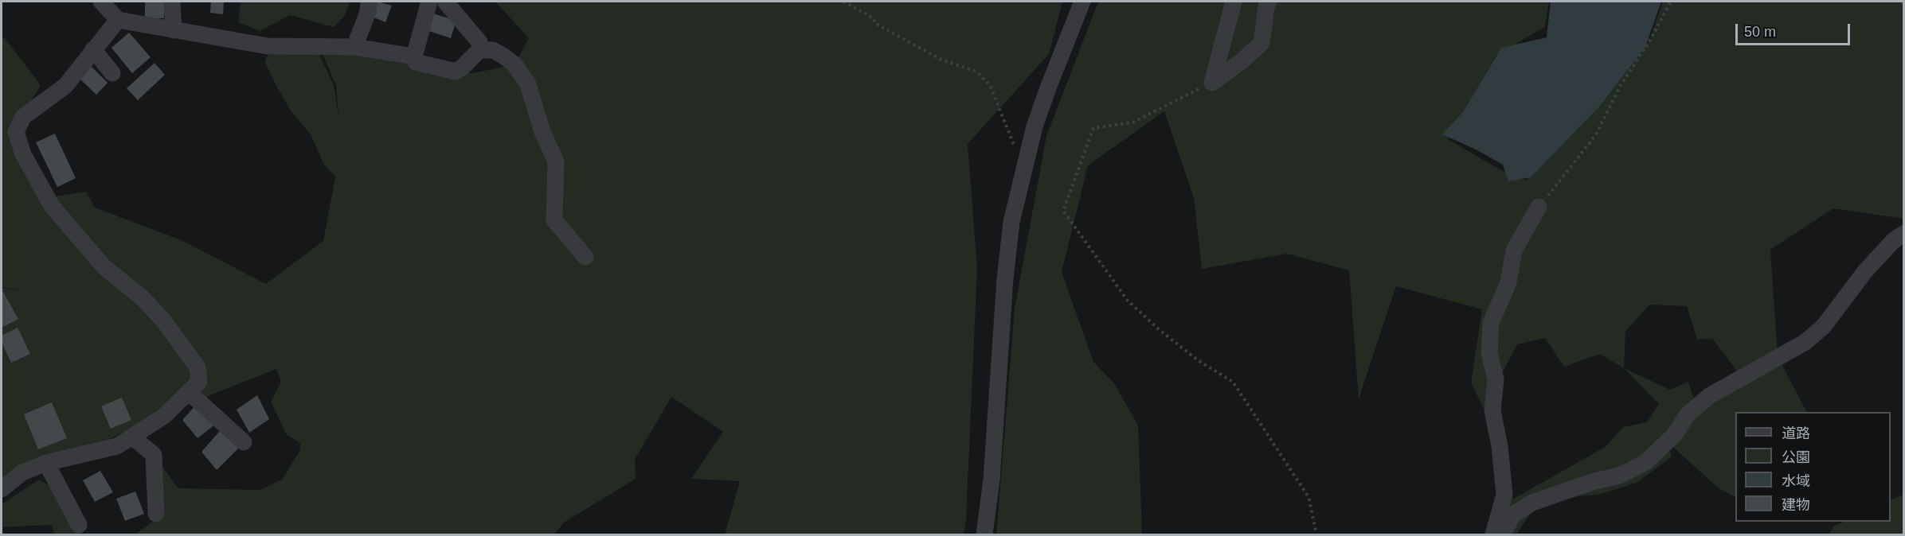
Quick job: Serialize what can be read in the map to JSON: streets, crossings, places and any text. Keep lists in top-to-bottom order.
{
  "legend": [
    "道路",
    "公園",
    "水域",
    "建物"
  ],
  "scale_bar": "50 m"
}
